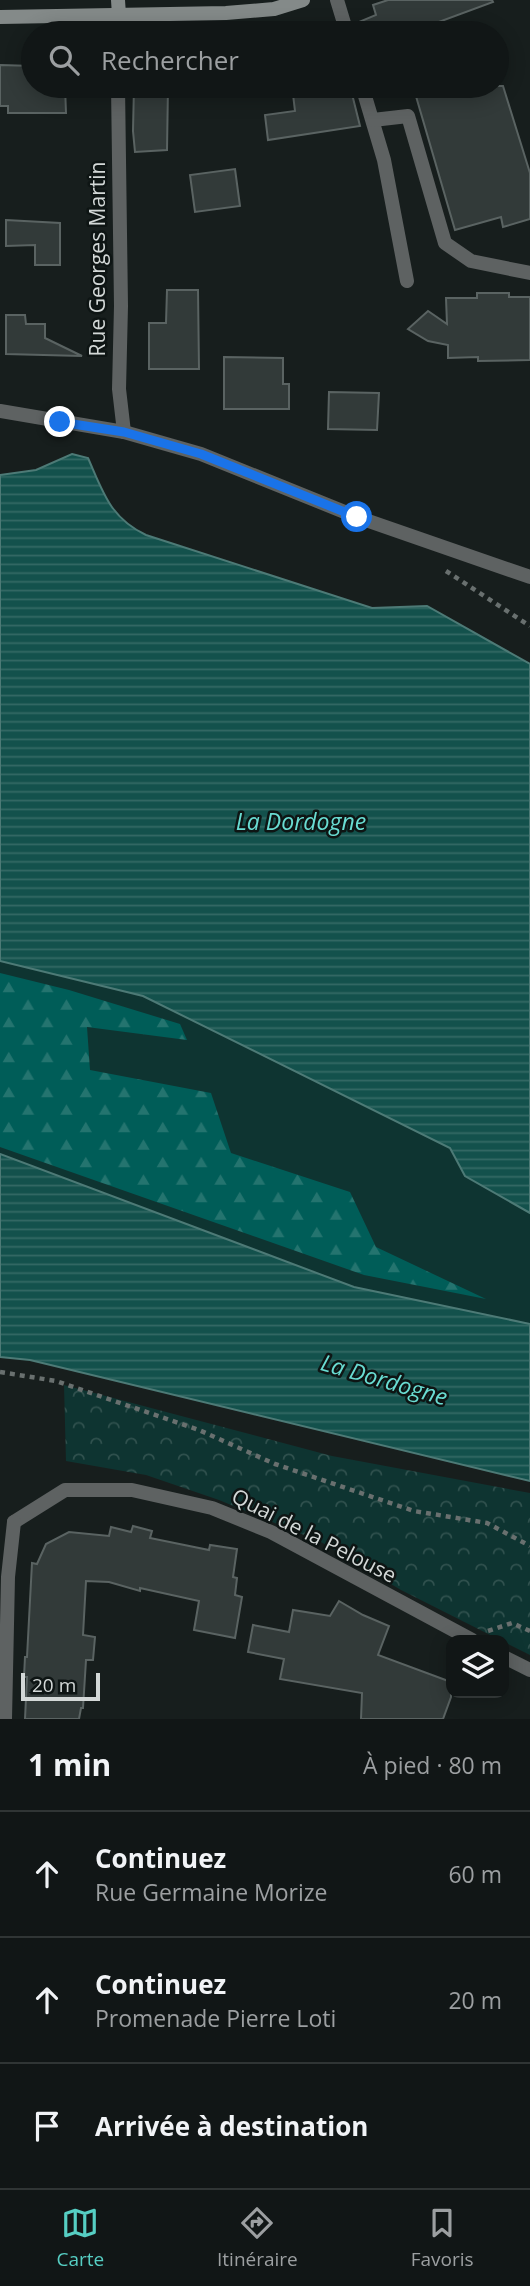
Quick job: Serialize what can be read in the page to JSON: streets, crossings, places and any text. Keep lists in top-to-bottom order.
{
  "streets": {
    "street": ["Rue Georges Martin", "Quai de la Pelouse"]
  },
  "water": ["La Dordogne"],
  "scale_bar": "20 m",
  "page": {
    "search": "Rechercher",
    "scale": "20 m",
    "heading": ["1 min", "À pied · 80 m"],
    "list": [
      ["Continuez", "Rue Germaine Morize", "60 m"],
      ["Continuez", "Promenade Pierre Loti", "20 m"],
      "Arrivée à destination"
    ],
    "nav": ["Carte", "Itinéraire", "Favoris"]
  }
}
